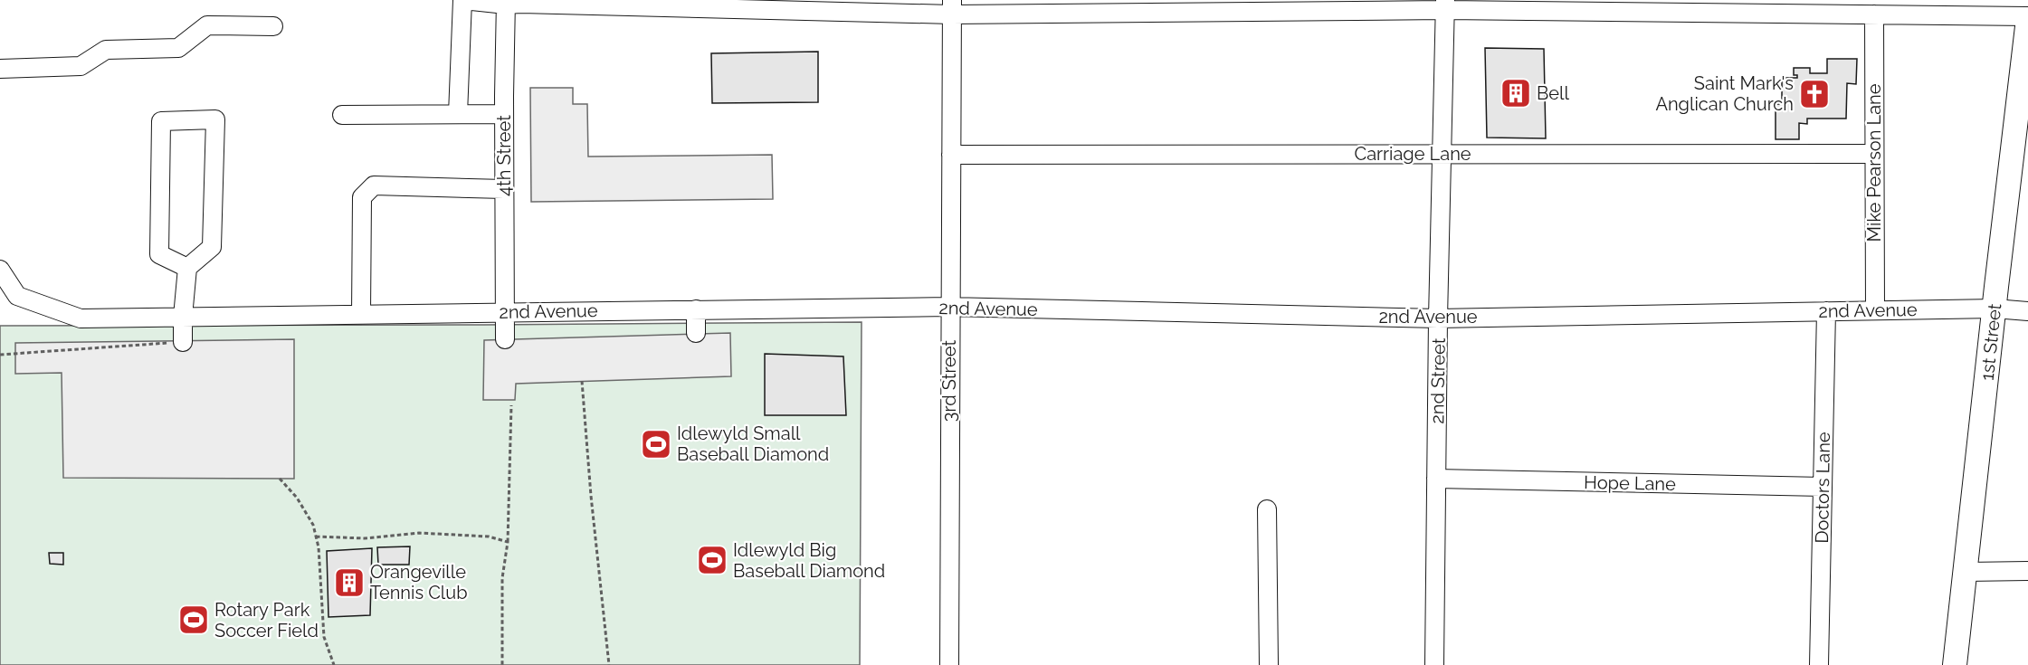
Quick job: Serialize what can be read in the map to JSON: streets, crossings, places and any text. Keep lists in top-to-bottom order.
{
  "streets": {
    "main road": ["1st Street"],
    "street": [
      "Carriage Lane",
      "4th Street",
      "Mike Pearson Lane",
      "2nd Avenue",
      "3rd Street",
      "2nd Street",
      "Hope Lane",
      "Doctors Lane"
    ]
  },
  "crossings": [
    ["Carriage Lane", "Mike Pearson Lane"],
    ["Carriage Lane", "3rd Street"],
    ["Carriage Lane", "2nd Street"],
    ["4th Street", "2nd Avenue"],
    ["Mike Pearson Lane", "2nd Avenue"],
    ["2nd Avenue", "1st Street"],
    ["2nd Avenue", "3rd Street"],
    ["2nd Avenue", "2nd Street"],
    ["2nd Avenue", "Doctors Lane"],
    ["2nd Street", "Hope Lane"],
    ["Hope Lane", "Doctors Lane"]
  ],
  "places": {
    "building": ["Bell", "Orangeville Tennis Club"],
    "church": ["Saint Mark's Anglican Church"],
    "sports": ["Idlewyld Small Baseball Diamond", "Idlewyld Big Baseball Diamond", "Rotary Park Soccer Field"]
  }
}
